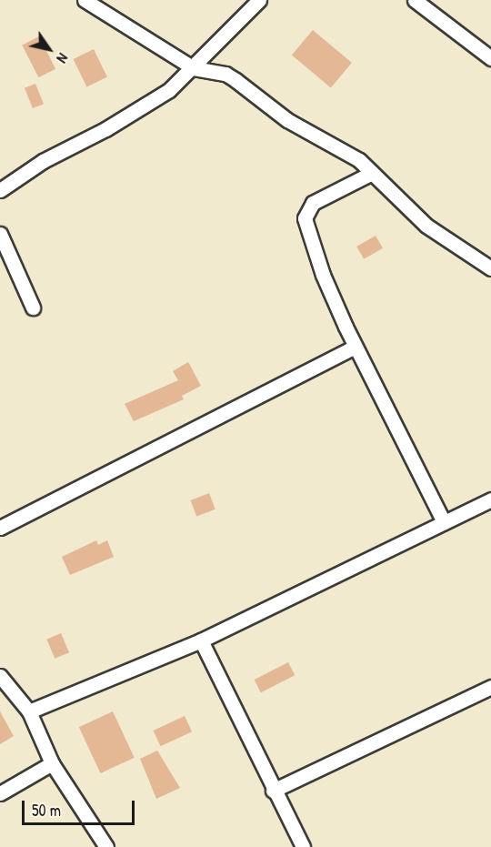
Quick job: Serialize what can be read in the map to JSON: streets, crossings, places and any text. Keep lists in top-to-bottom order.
{
  "scale_bar": "50 m",
  "north": "bottom right"
}
